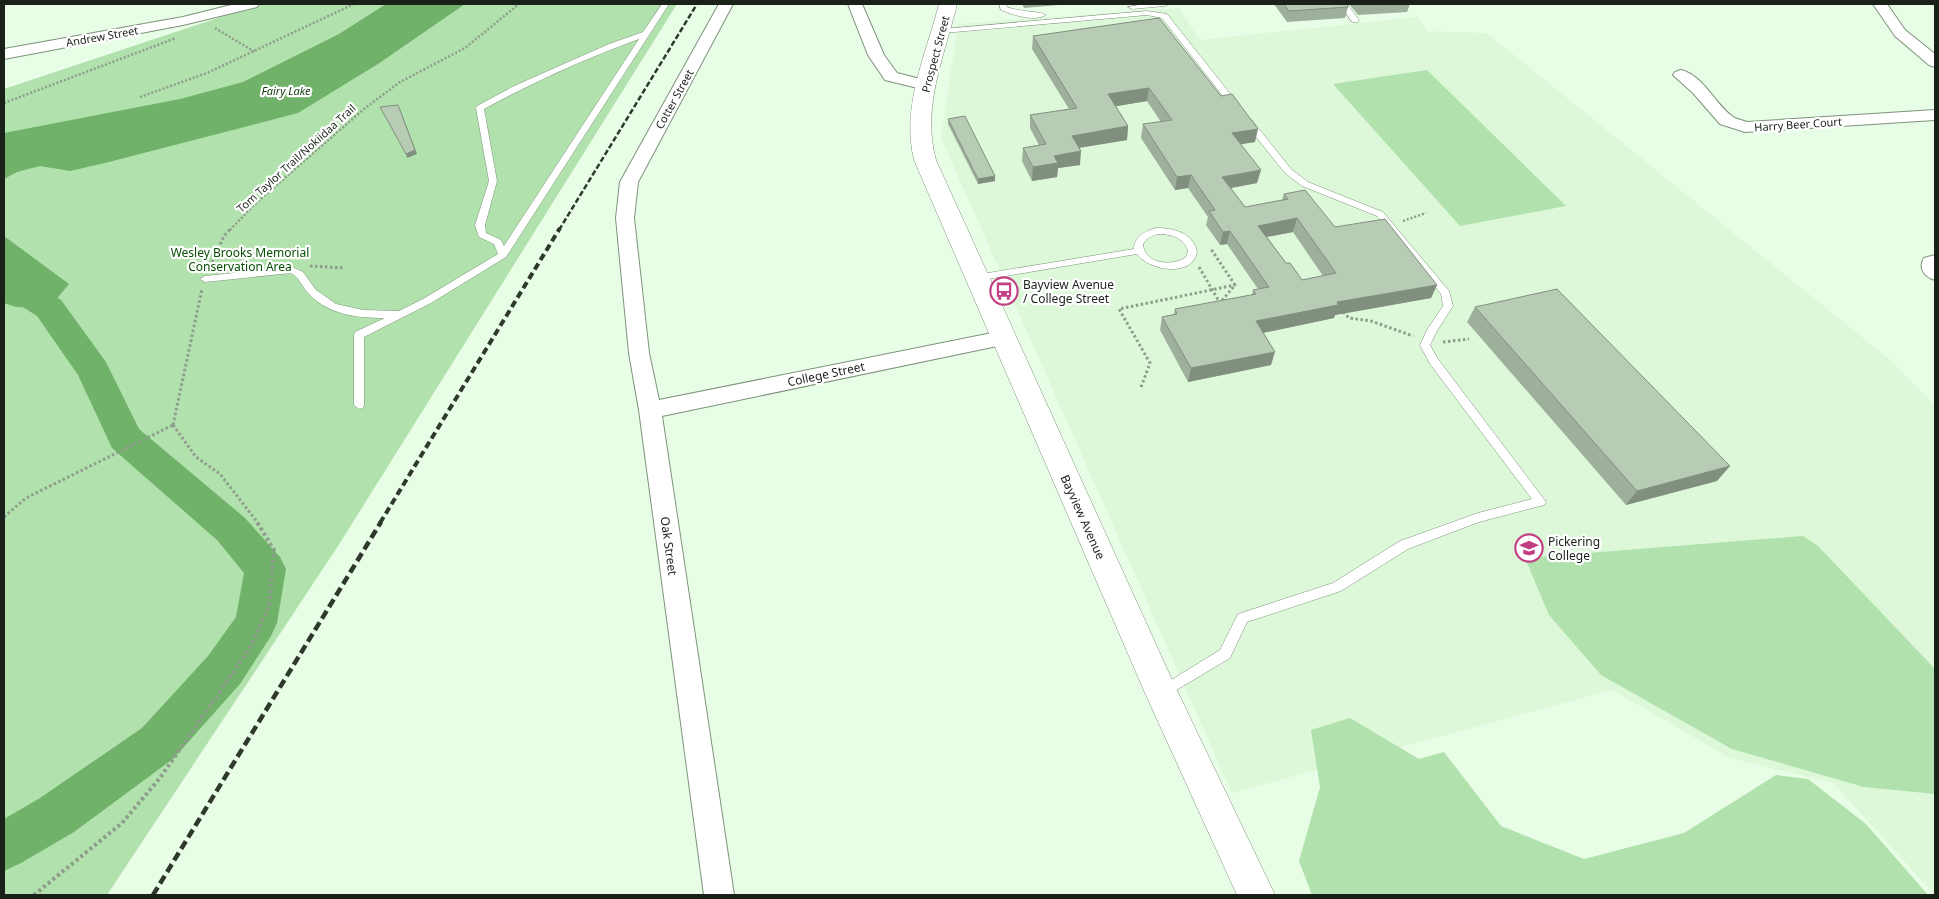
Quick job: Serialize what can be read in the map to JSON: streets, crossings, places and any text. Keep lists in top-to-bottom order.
{
  "streets": {
    "main road": ["Prospect Street", "Bayview Avenue"],
    "street": [
      "Andrew Street",
      "Cotter Street",
      "Harry Beer Court",
      "College Street",
      "Oak Street"
    ],
    "path": ["Tom Taylor Trail/Nokiidaa Trail"]
  },
  "crossings": [
    ["Prospect Street", "Bayview Avenue"],
    ["Cotter Street", "Oak Street"],
    ["College Street", "Bayview Avenue"],
    ["College Street", "Oak Street"]
  ],
  "water": ["Fairy Lake"],
  "parks": ["Wesley Brooks Memorial Conservation Area"],
  "places": {
    "bus stop": ["Bayview Avenue / College Street"],
    "school or university": ["Pickering College"]
  }
}
